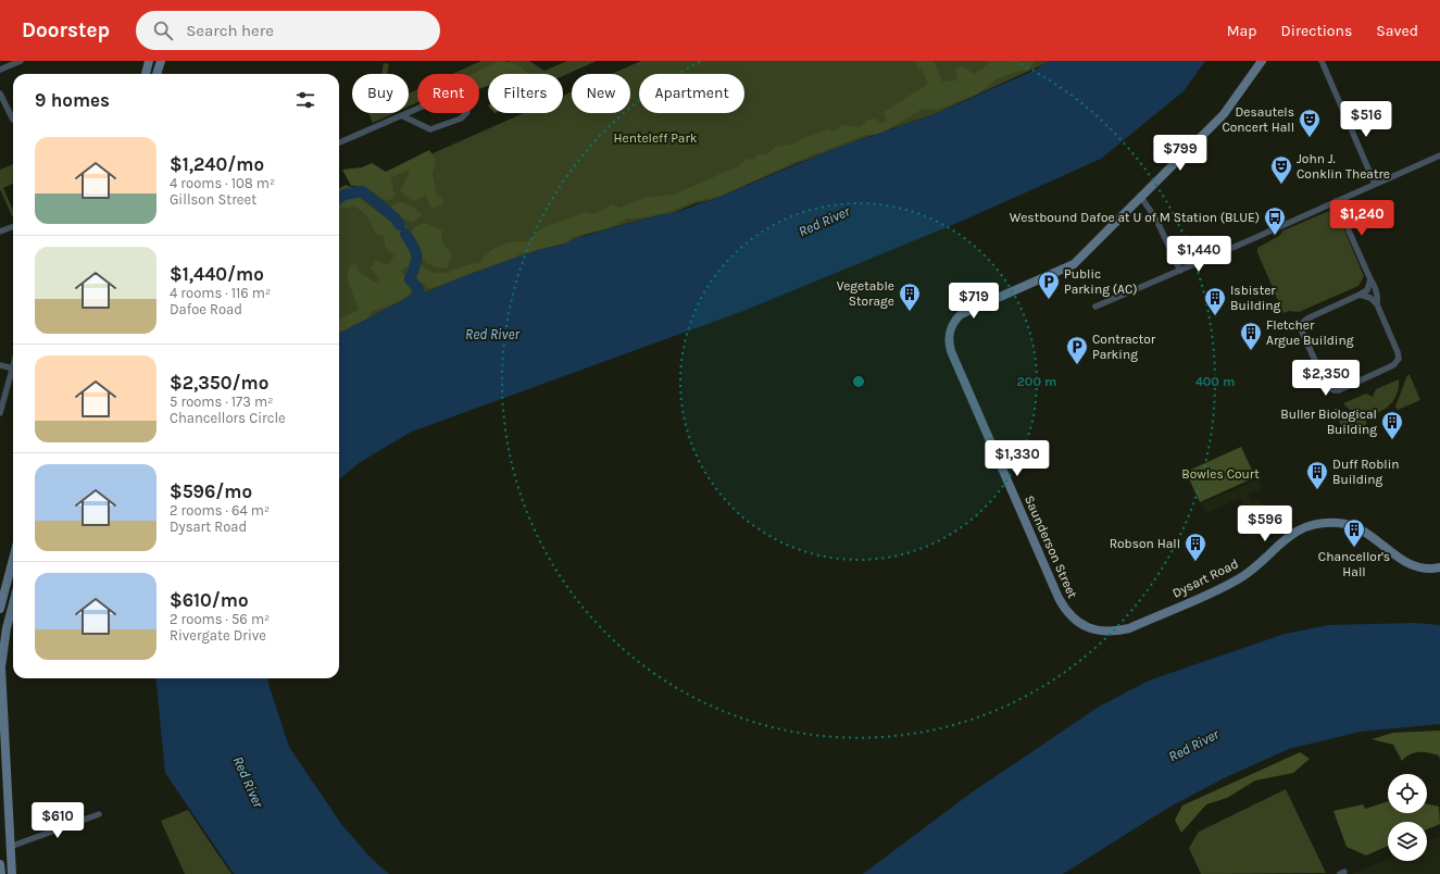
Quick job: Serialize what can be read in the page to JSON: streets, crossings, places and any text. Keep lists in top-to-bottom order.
{
  "streets": {
    "street": ["Saunderson Street", "Dysart Road"]
  },
  "crossings": [
    ["Saunderson Street", "Dysart Road"]
  ],
  "water": ["Red River"],
  "parks": ["Henteleff Park", "Bowles Court"],
  "places": {
    "theatre": ["Desautels Concert Hall", "John J. Conklin Theatre"],
    "bus stop": ["Westbound Dafoe at U of M Station (BLUE)"],
    "parking": ["Public Parking (AC)", "Contractor Parking"],
    "building": [
      "Vegetable Storage",
      "Isbister Building",
      "Fletcher Argue Building",
      "Buller Biological Building",
      "Duff Roblin Building",
      "Chancellor's Hall",
      "Robson Hall"
    ]
  },
  "page": {
    "header": "Doorstep",
    "search": "Search here",
    "nav": ["Map", "Directions", "Saved"],
    "chip": [
      "Buy",
      "Rent",
      "Filters",
      "New",
      "Apartment"
    ],
    "heading": "9 homes",
    "price": [
      "$516",
      "$799",
      "$1,240",
      "$1,440",
      "$719",
      "$2,350",
      "$1,330",
      "$596",
      "$610"
    ],
    "list": [
      {
        "name": "$1,240/mo",
        "note": "4 rooms · 108 m² · Gillson Street"
      },
      {
        "name": "$1,440/mo",
        "note": "4 rooms · 116 m² · Dafoe Road"
      },
      {
        "name": "$2,350/mo",
        "note": "5 rooms · 173 m² · Chancellors Circle"
      },
      {
        "name": "$596/mo",
        "note": "2 rooms · 64 m² · Dysart Road"
      },
      {
        "name": "$610/mo",
        "note": "2 rooms · 56 m² · Rivergate Drive"
      }
    ]
  },
  "rings": ["200 m", "400 m"]
}
